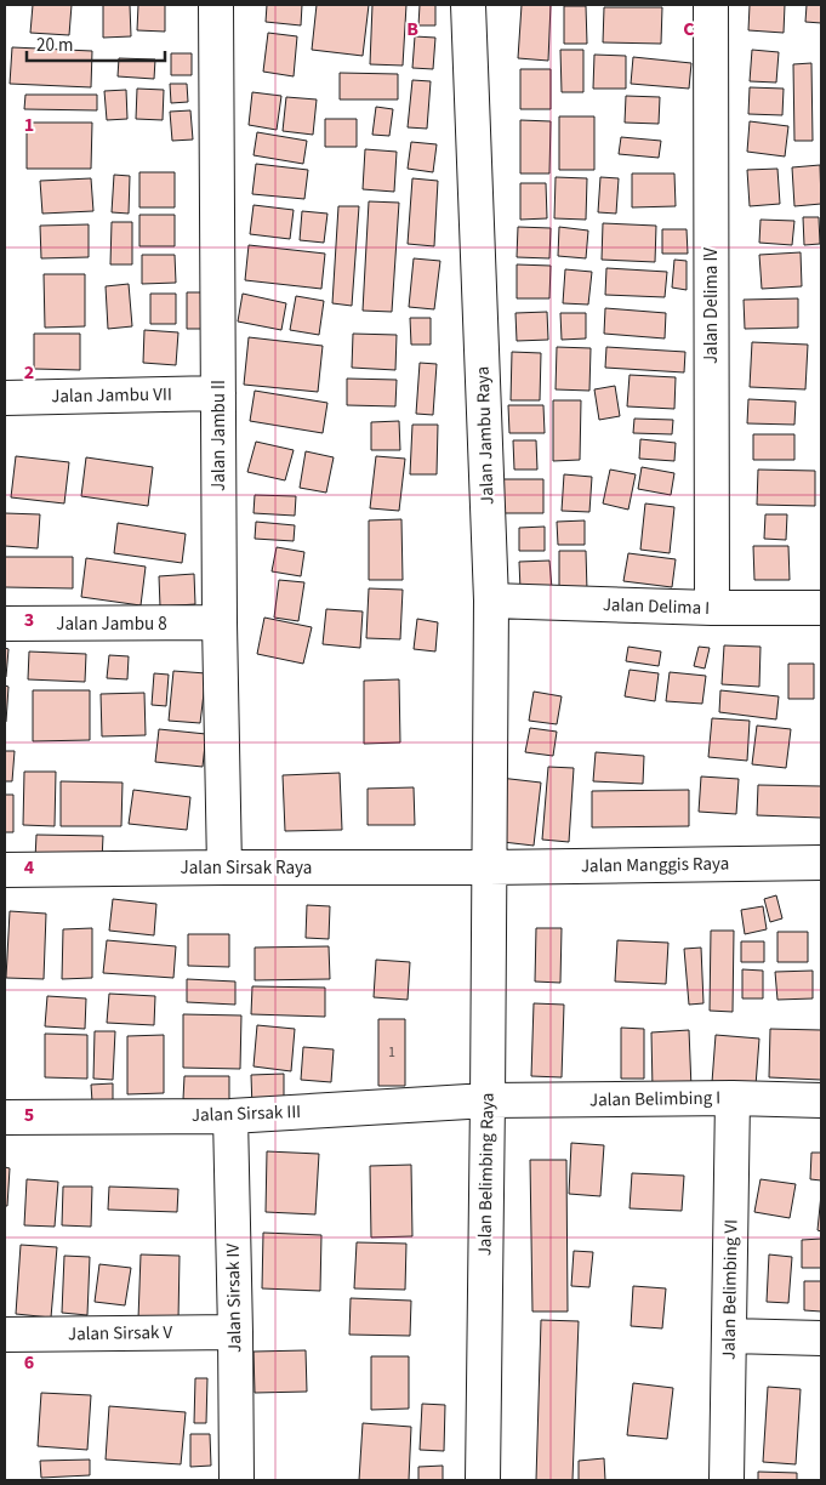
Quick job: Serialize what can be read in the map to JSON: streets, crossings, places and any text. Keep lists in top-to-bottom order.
{
  "streets": {
    "street": [
      "Jalan Delima IV",
      "Jalan Jambu VII",
      "Jalan Jambu II",
      "Jalan Jambu Raya",
      "Jalan Delima I",
      "Jalan Jambu 8",
      "Jalan Manggis Raya",
      "Jalan Sirsak Raya",
      "Jalan Belimbing I",
      "Jalan Sirsak III",
      "Jalan Belimbing Raya",
      "Jalan Belimbing VI",
      "Jalan Sirsak IV",
      "Jalan Sirsak V"
    ]
  },
  "crossings": [
    ["Jalan Delima IV", "Jalan Delima I"],
    ["Jalan Jambu VII", "Jalan Jambu II"],
    ["Jalan Jambu II", "Jalan Jambu 8"],
    ["Jalan Jambu II", "Jalan Sirsak Raya"],
    ["Jalan Jambu Raya", "Jalan Delima I"],
    ["Jalan Jambu Raya", "Jalan Manggis Raya"],
    ["Jalan Jambu Raya", "Jalan Sirsak Raya"],
    ["Jalan Jambu Raya", "Jalan Belimbing Raya"],
    ["Jalan Manggis Raya", "Jalan Sirsak Raya"],
    ["Jalan Manggis Raya", "Jalan Belimbing Raya"],
    ["Jalan Sirsak Raya", "Jalan Belimbing Raya"],
    ["Jalan Belimbing I", "Jalan Sirsak III"],
    ["Jalan Belimbing I", "Jalan Belimbing Raya"],
    ["Jalan Belimbing I", "Jalan Belimbing VI"],
    ["Jalan Sirsak III", "Jalan Belimbing Raya"],
    ["Jalan Sirsak III", "Jalan Sirsak IV"],
    ["Jalan Sirsak IV", "Jalan Sirsak V"]
  ],
  "house_numbers": ["1"],
  "scale_bar": "20 m",
  "grid": {
    "columns": ["B", "C"],
    "rows": [
      "1",
      "2",
      "3",
      "4",
      "5",
      "6"
    ]
  }
}
